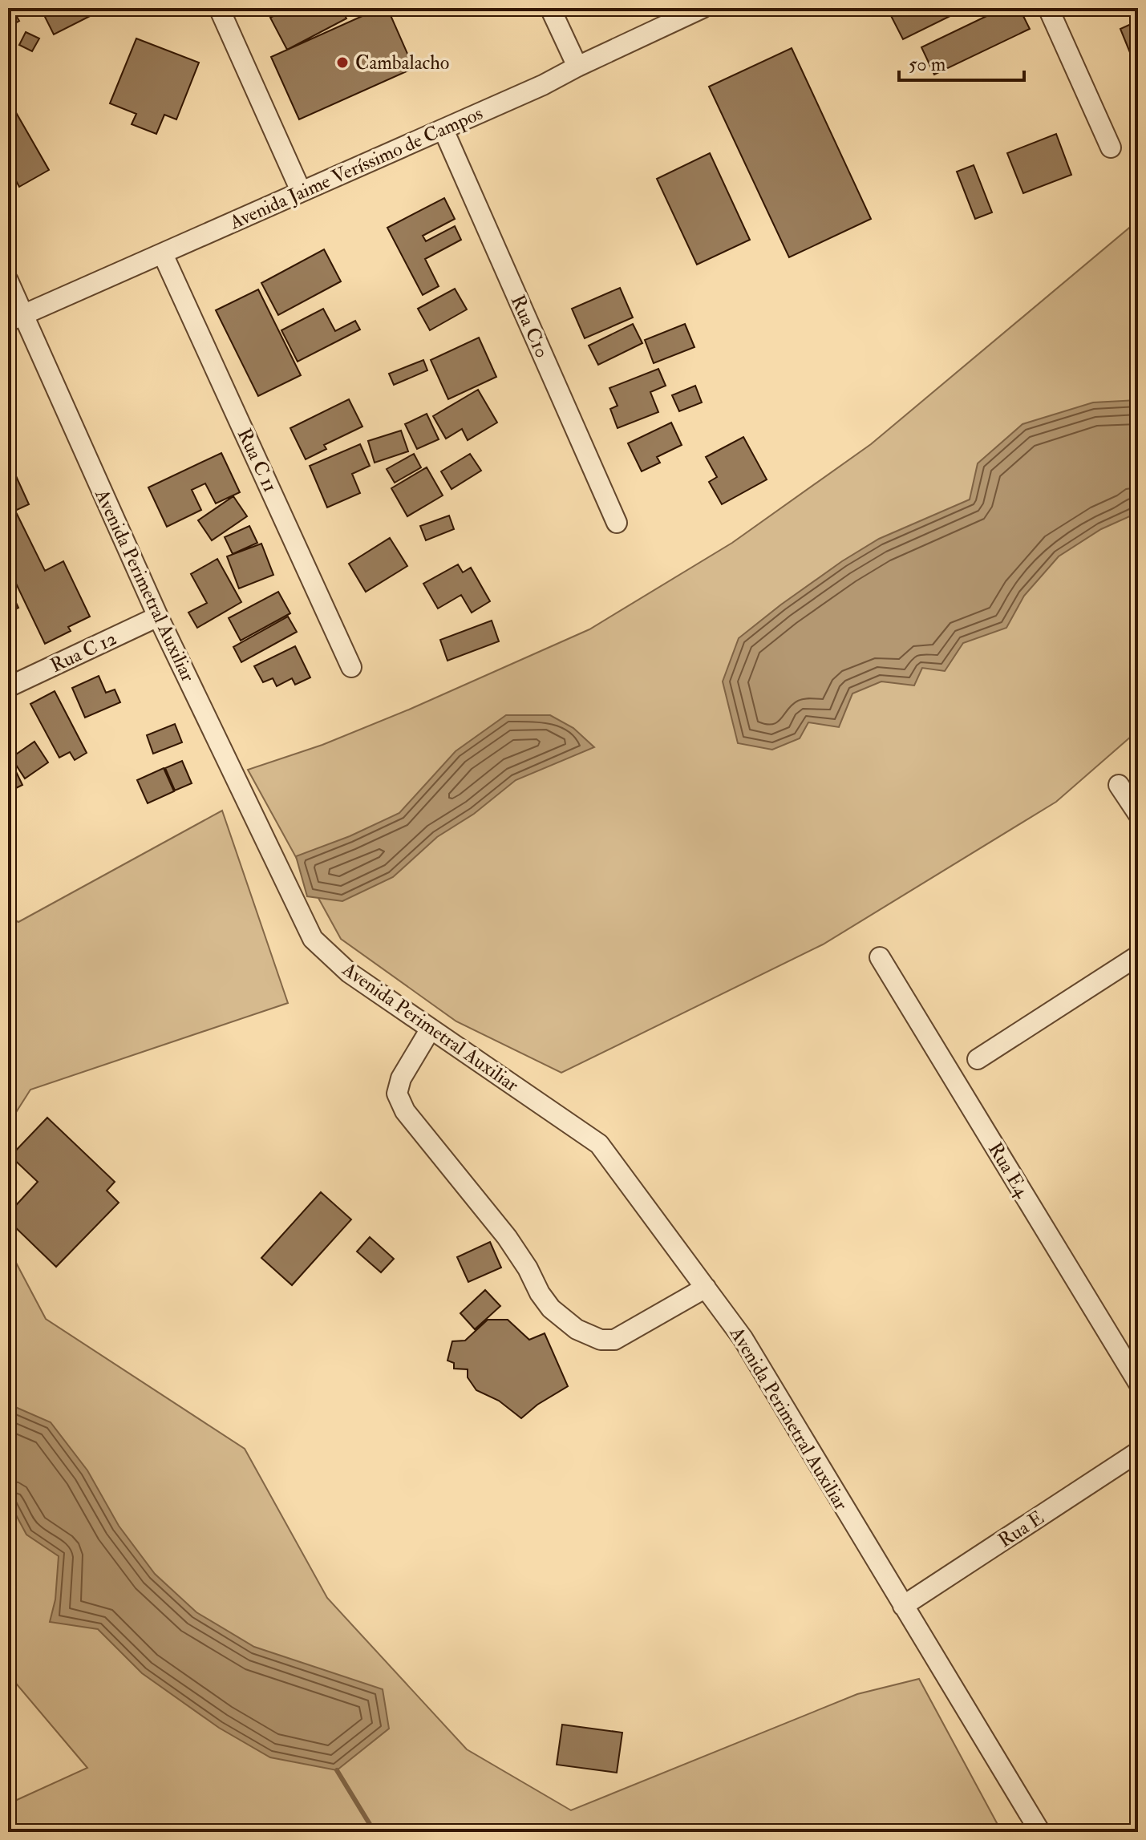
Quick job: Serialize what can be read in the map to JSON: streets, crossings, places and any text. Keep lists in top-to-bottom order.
{
  "streets": {
    "street": [
      "Avenida Jaime Veríssimo de Campos",
      "Rua C10",
      "Rua C 11",
      "Avenida Perimetral Auxiliar",
      "Rua C 12",
      "Rua E4",
      "Rua E"
    ]
  },
  "crossings": [
    ["Avenida Jaime Veríssimo de Campos", "Rua C10"],
    ["Avenida Jaime Veríssimo de Campos", "Rua C 11"],
    ["Avenida Jaime Veríssimo de Campos", "Avenida Perimetral Auxiliar"],
    ["Avenida Perimetral Auxiliar", "Rua C 12"],
    ["Avenida Perimetral Auxiliar", "Rua E"]
  ],
  "places": ["Cambalacho"],
  "scale_bar": "50 m"
}
